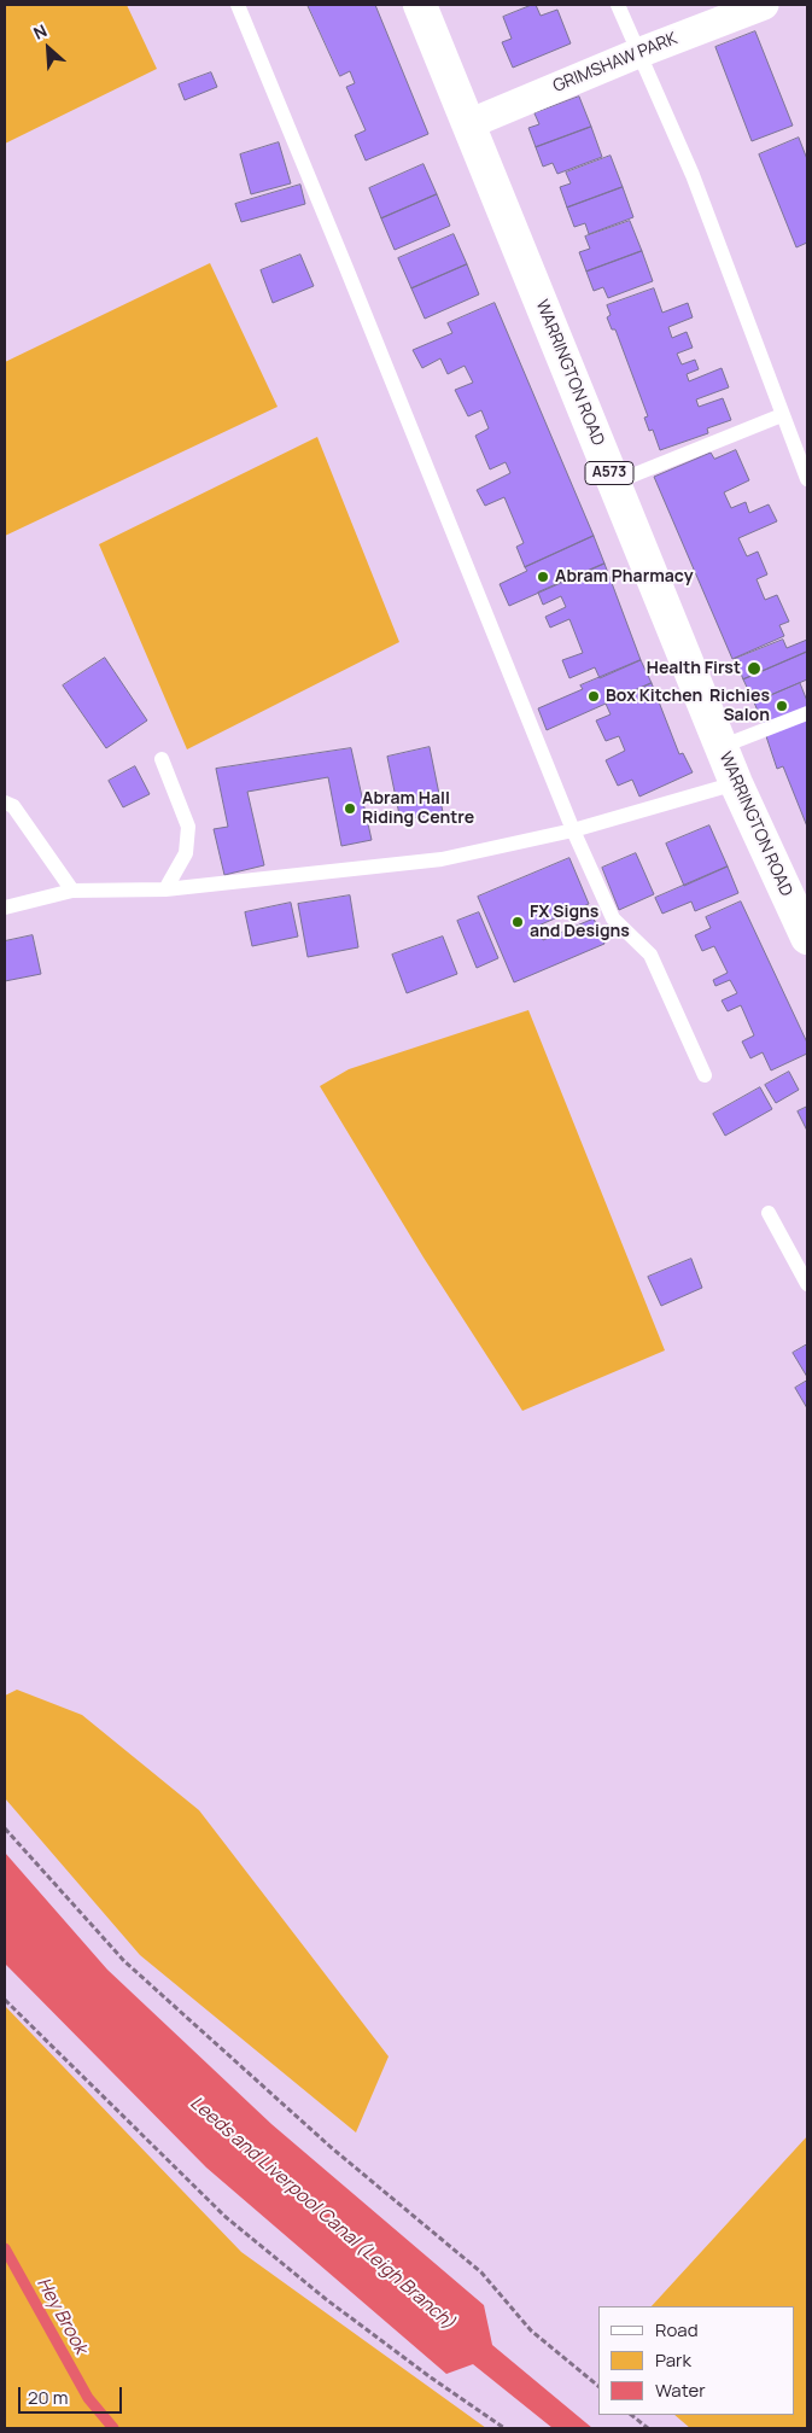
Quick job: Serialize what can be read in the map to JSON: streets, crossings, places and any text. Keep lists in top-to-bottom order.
{
  "streets": {
    "main road": ["WARRINGTON ROAD", "A573"],
    "street": ["GRIMSHAW PARK"]
  },
  "crossings": [
    ["GRIMSHAW PARK", "WARRINGTON ROAD"]
  ],
  "water": ["Leeds and Liverpool Canal (Leigh Branch)", "Hey Brook"],
  "places": [
    "Abram Pharmacy",
    "Health First",
    "Box Kitchen",
    "Richies Salon",
    "Abram Hall Riding Centre",
    "FX Signs and Designs"
  ],
  "legend": ["Road", "Park", "Water"],
  "scale_bar": "20 m",
  "north": "top left"
}
